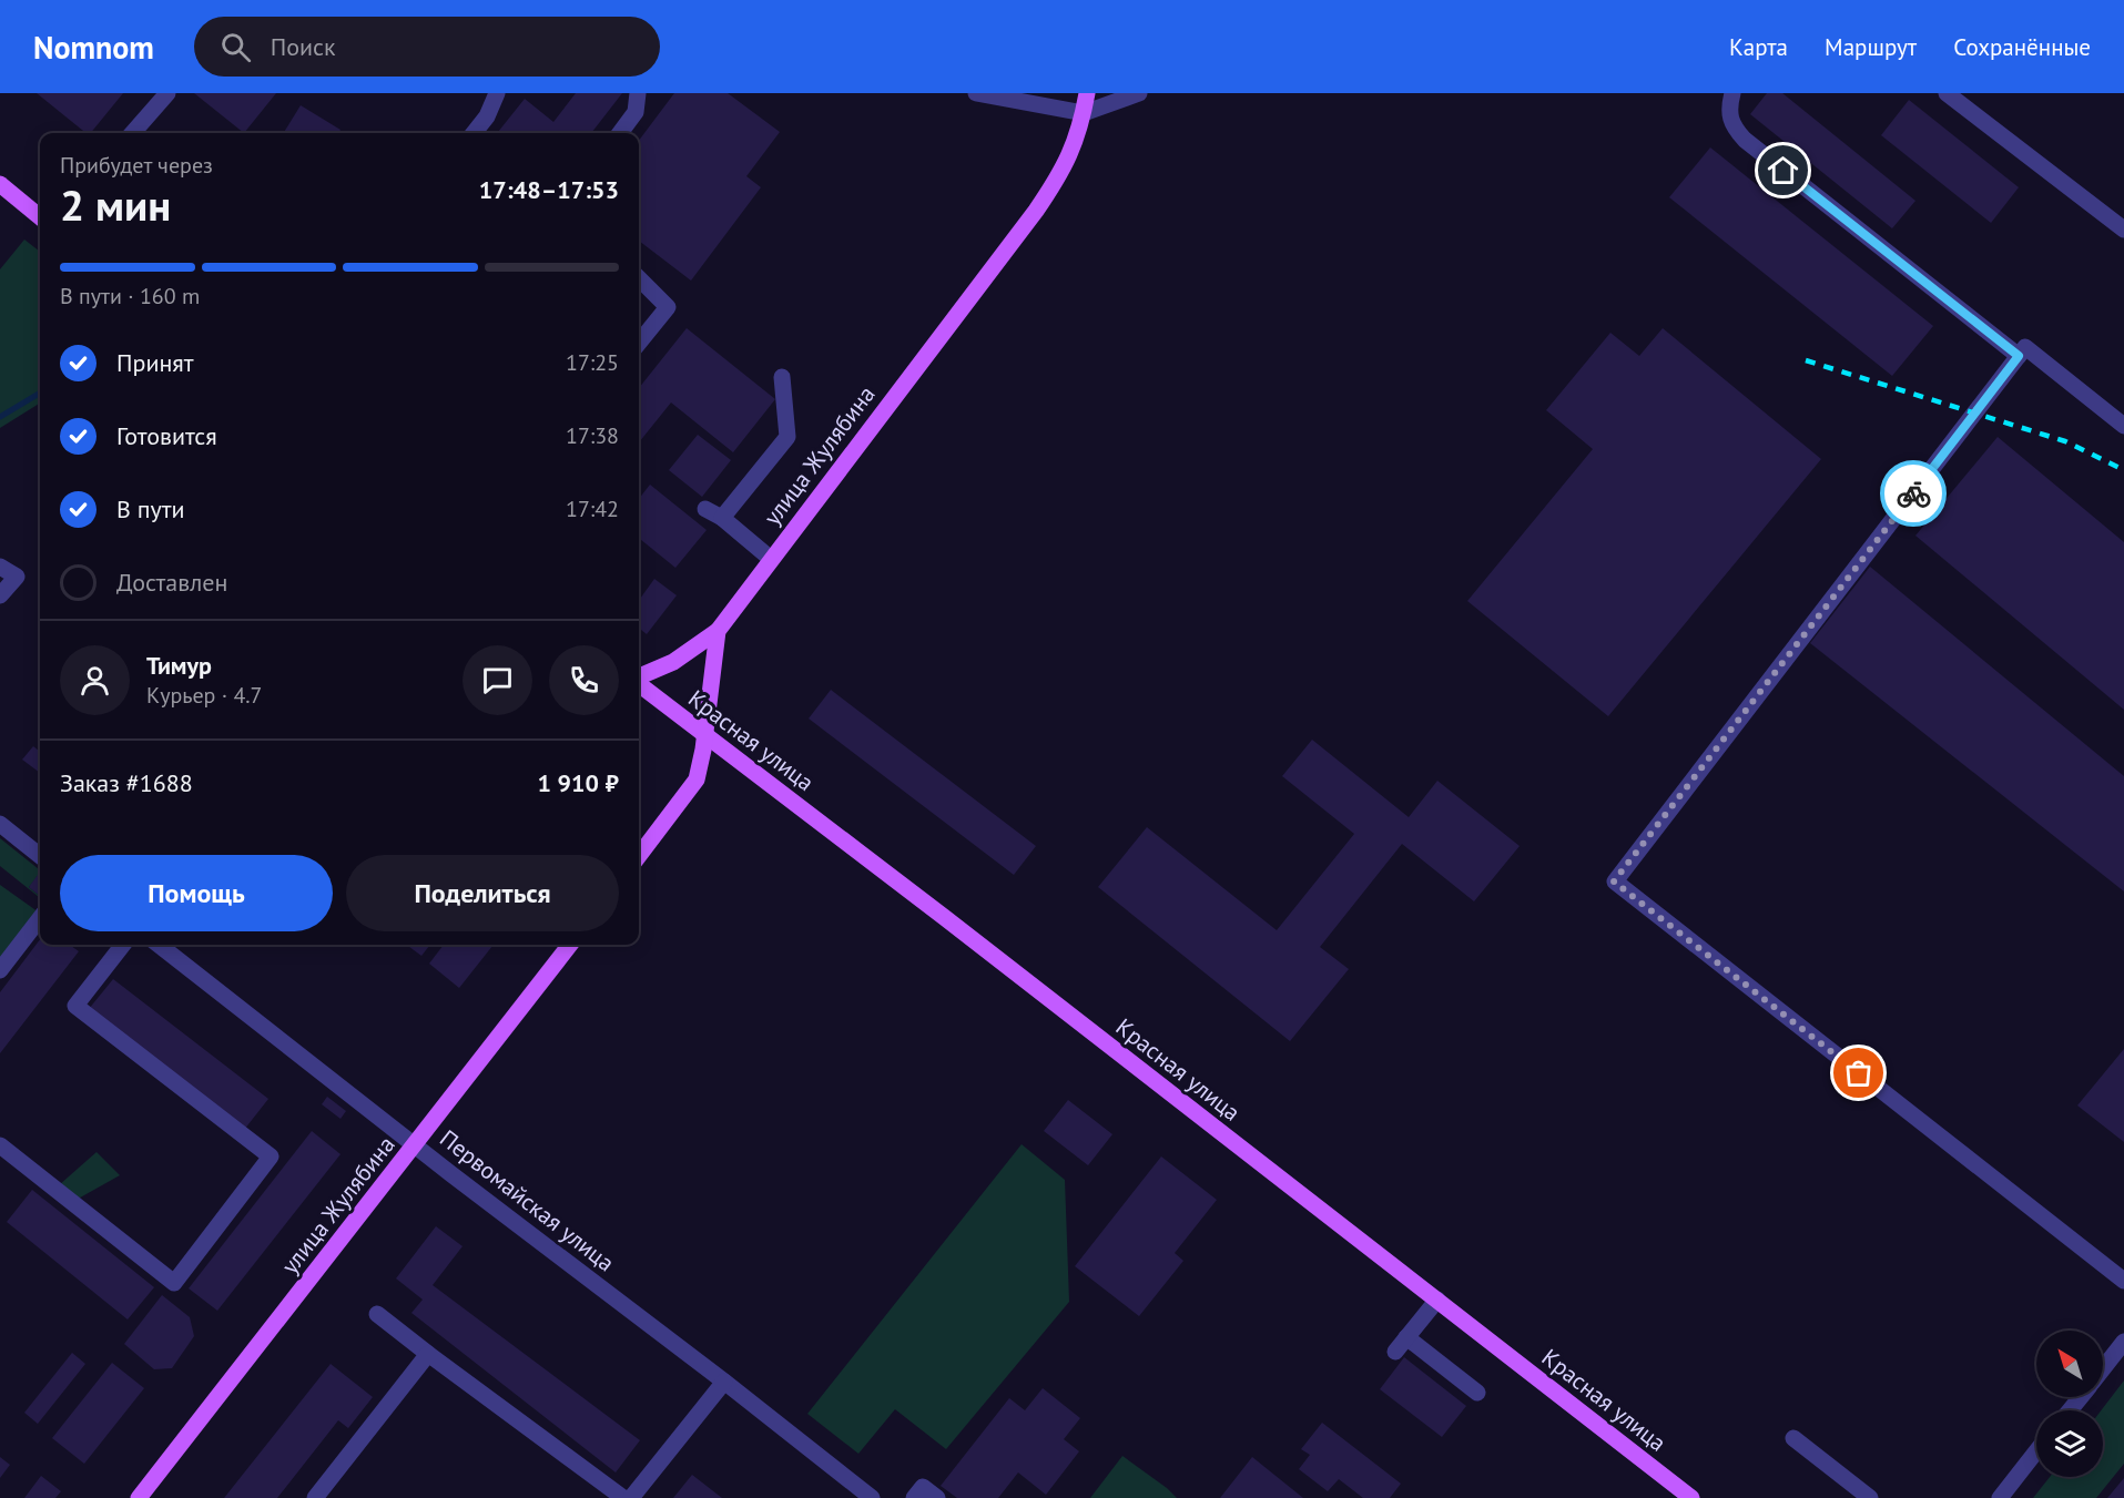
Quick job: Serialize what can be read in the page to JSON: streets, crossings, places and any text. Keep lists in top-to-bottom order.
{
  "streets": {
    "main road": ["улица Жулябина", "Красная улица"],
    "street": ["Первомайская улица"]
  },
  "crossings": [
    ["улица Жулябина", "Красная улица"],
    ["улица Жулябина", "Первомайская улица"]
  ],
  "north": "top left",
  "page": {
    "header": "Nomnom",
    "search": "Поиск",
    "nav": ["Карта", "Маршрут", "Сохранённые"],
    "heading": ["2 мин", "Прибудет через", "17:48–17:53"],
    "panel": [
      "Тимур",
      "Курьер · 4.7",
      "Заказ #1688",
      "1 910 ₽"
    ],
    "bar": "В пути · 160 m",
    "list": [
      ["Принят", "17:25"],
      ["Готовится", "17:38"],
      ["В пути", "17:42"],
      "Доставлен"
    ],
    "buttons": ["Помощь", "Поделиться"]
  }
}
